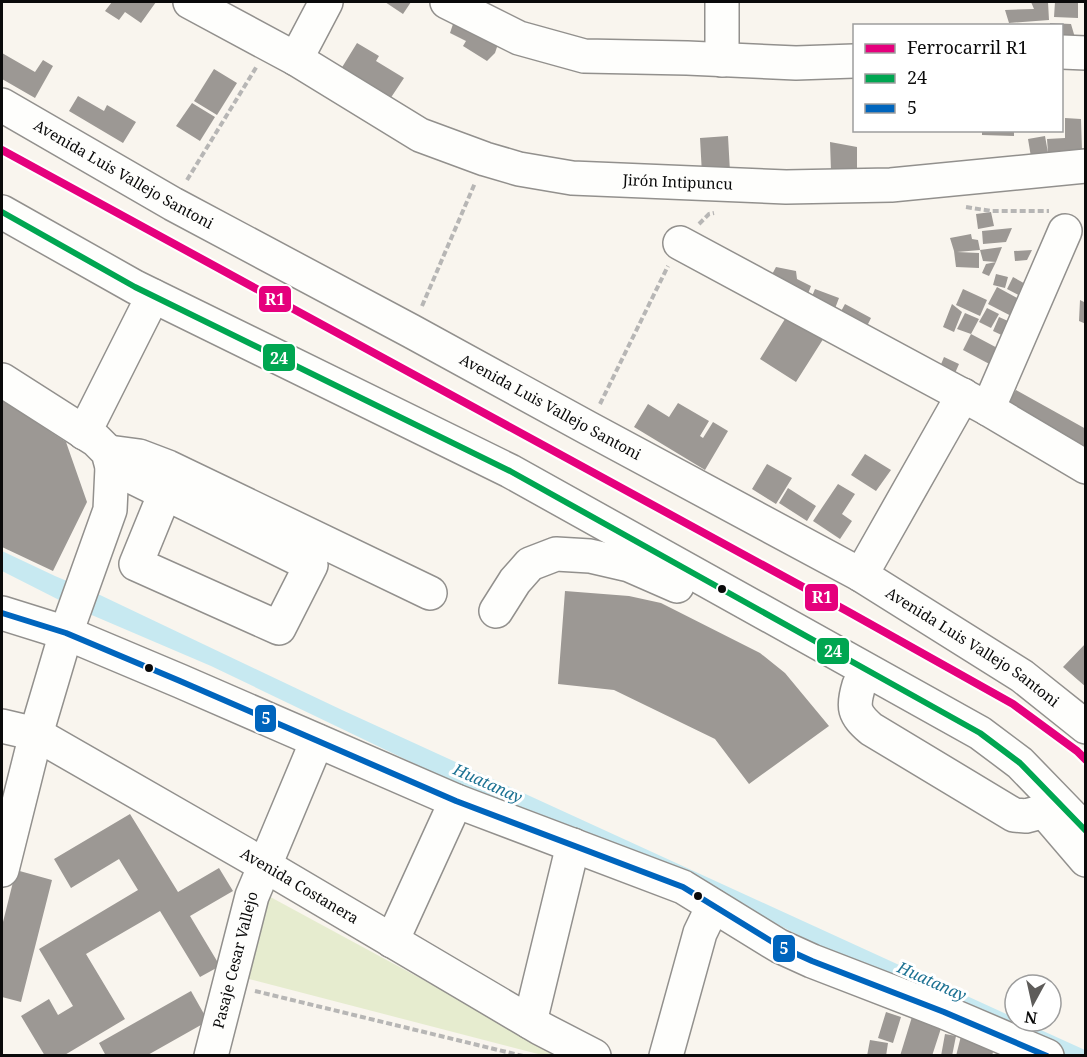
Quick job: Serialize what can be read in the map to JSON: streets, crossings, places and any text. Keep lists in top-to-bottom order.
{
  "streets": {
    "street": [
      "Avenida Luis Vallejo Santoni",
      "Jirón Intipuncu",
      "Avenida Costanera",
      "Pasaje Cesar Vallejo"
    ]
  },
  "crossings": [
    ["Avenida Costanera", "Pasaje Cesar Vallejo"]
  ],
  "water": ["Huatanay"],
  "lines": ["rail line R1", "transit line 24", "transit line 5"],
  "legend": ["Ferrocarril R1", "24", "5"],
  "north": "bottom"
}
